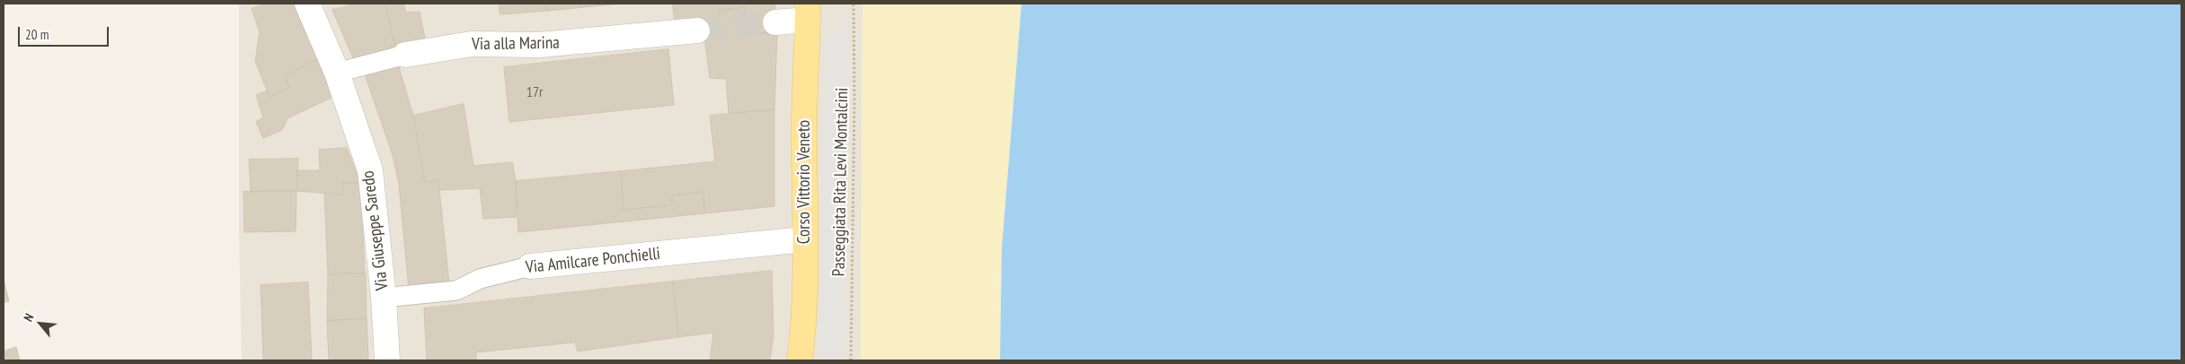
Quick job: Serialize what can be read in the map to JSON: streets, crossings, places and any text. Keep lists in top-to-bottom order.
{
  "streets": {
    "main road": ["Corso Vittorio Veneto"],
    "street": ["Via alla Marina", "Via Giuseppe Saredo", "Via Amilcare Ponchielli"],
    "path": ["Passeggiata Rita Levi Montalcini"]
  },
  "crossings": [
    ["Via alla Marina", "Via Giuseppe Saredo"],
    ["Corso Vittorio Veneto", "Via Amilcare Ponchielli"],
    ["Via Giuseppe Saredo", "Via Amilcare Ponchielli"]
  ],
  "house_numbers": ["17r"],
  "scale_bar": "20 m",
  "north": "top left"
}
